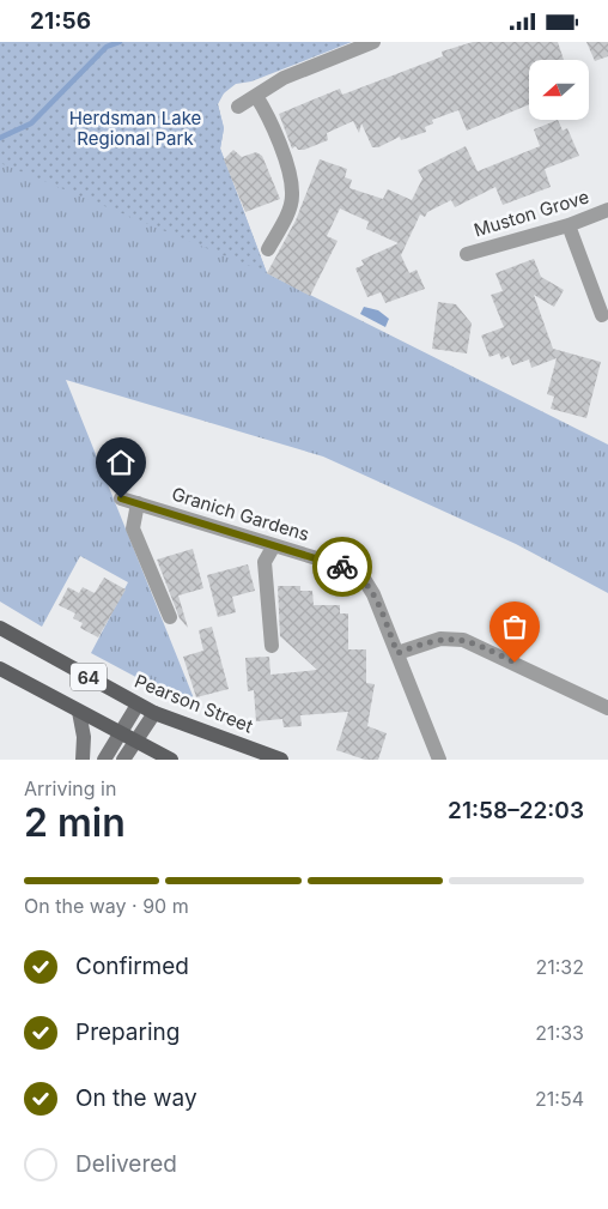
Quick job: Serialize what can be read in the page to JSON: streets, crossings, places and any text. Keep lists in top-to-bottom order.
{
  "streets": {
    "main road": ["64", "Pearson Street"],
    "street": ["Muston Grove", "Granich Gardens"]
  },
  "parks": ["Herdsman Lake Regional Park"],
  "north": "left",
  "page": {
    "status": "21:56",
    "heading": ["2 min", "Arriving in", "21:58–22:03"],
    "bar": "On the way · 90 m",
    "list": [
      ["Confirmed", "21:32"],
      ["Preparing", "21:33"],
      ["On the way", "21:54"],
      "Delivered"
    ]
  }
}
